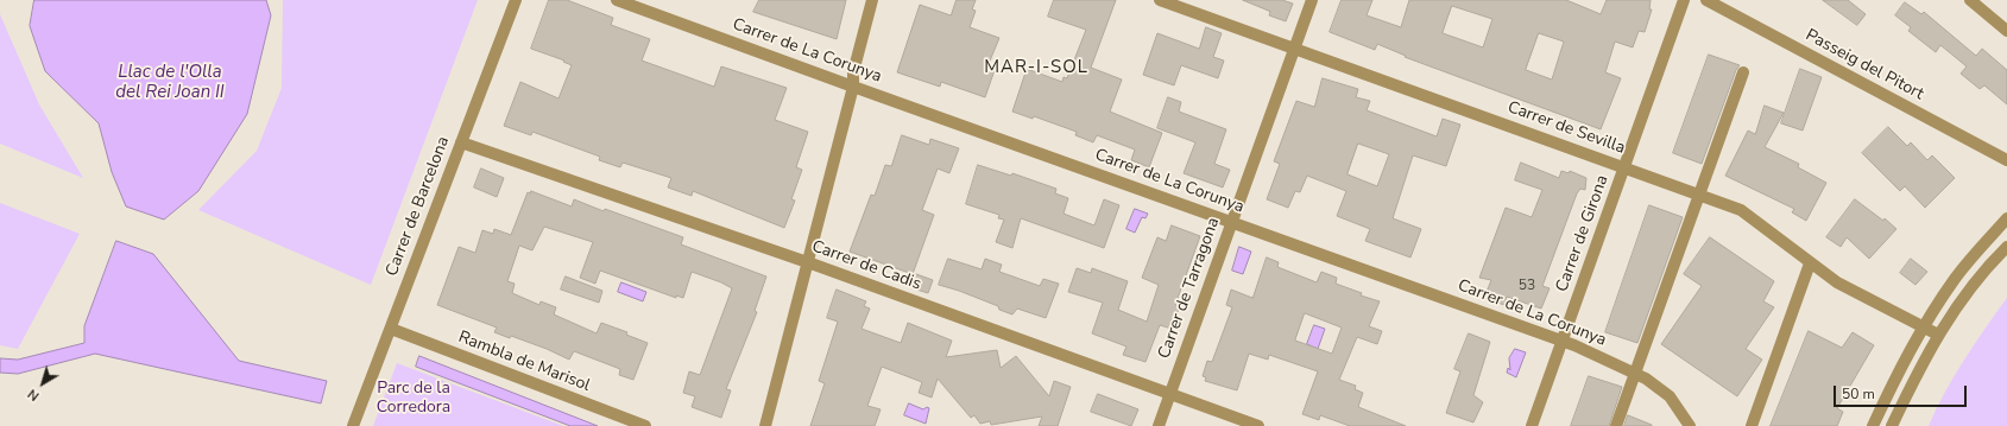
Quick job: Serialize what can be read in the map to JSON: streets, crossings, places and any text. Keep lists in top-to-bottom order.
{
  "streets": {
    "street": [
      "Carrer de La Corunya",
      "Passeig del Pitort",
      "Carrer de Sevilla",
      "Carrer de Barcelona",
      "Carrer de Girona",
      "Carrer de Cadis",
      "Carrer de Tarragona",
      "Rambla de Marisol"
    ]
  },
  "crossings": [
    ["Carrer de La Corunya", "Carrer de Girona"],
    ["Carrer de La Corunya", "Carrer de Tarragona"],
    ["Carrer de Sevilla", "Carrer de Girona"],
    ["Carrer de Sevilla", "Carrer de Tarragona"],
    ["Carrer de Barcelona", "Carrer de Cadis"],
    ["Carrer de Barcelona", "Rambla de Marisol"],
    ["Carrer de Cadis", "Carrer de Tarragona"]
  ],
  "districts": ["MAR-I-SOL"],
  "water": ["Llac de l'Olla del Rei Joan II"],
  "parks": ["Parc de la Corredora"],
  "house_numbers": ["53"],
  "scale_bar": "50 m",
  "north": "bottom left"
}
